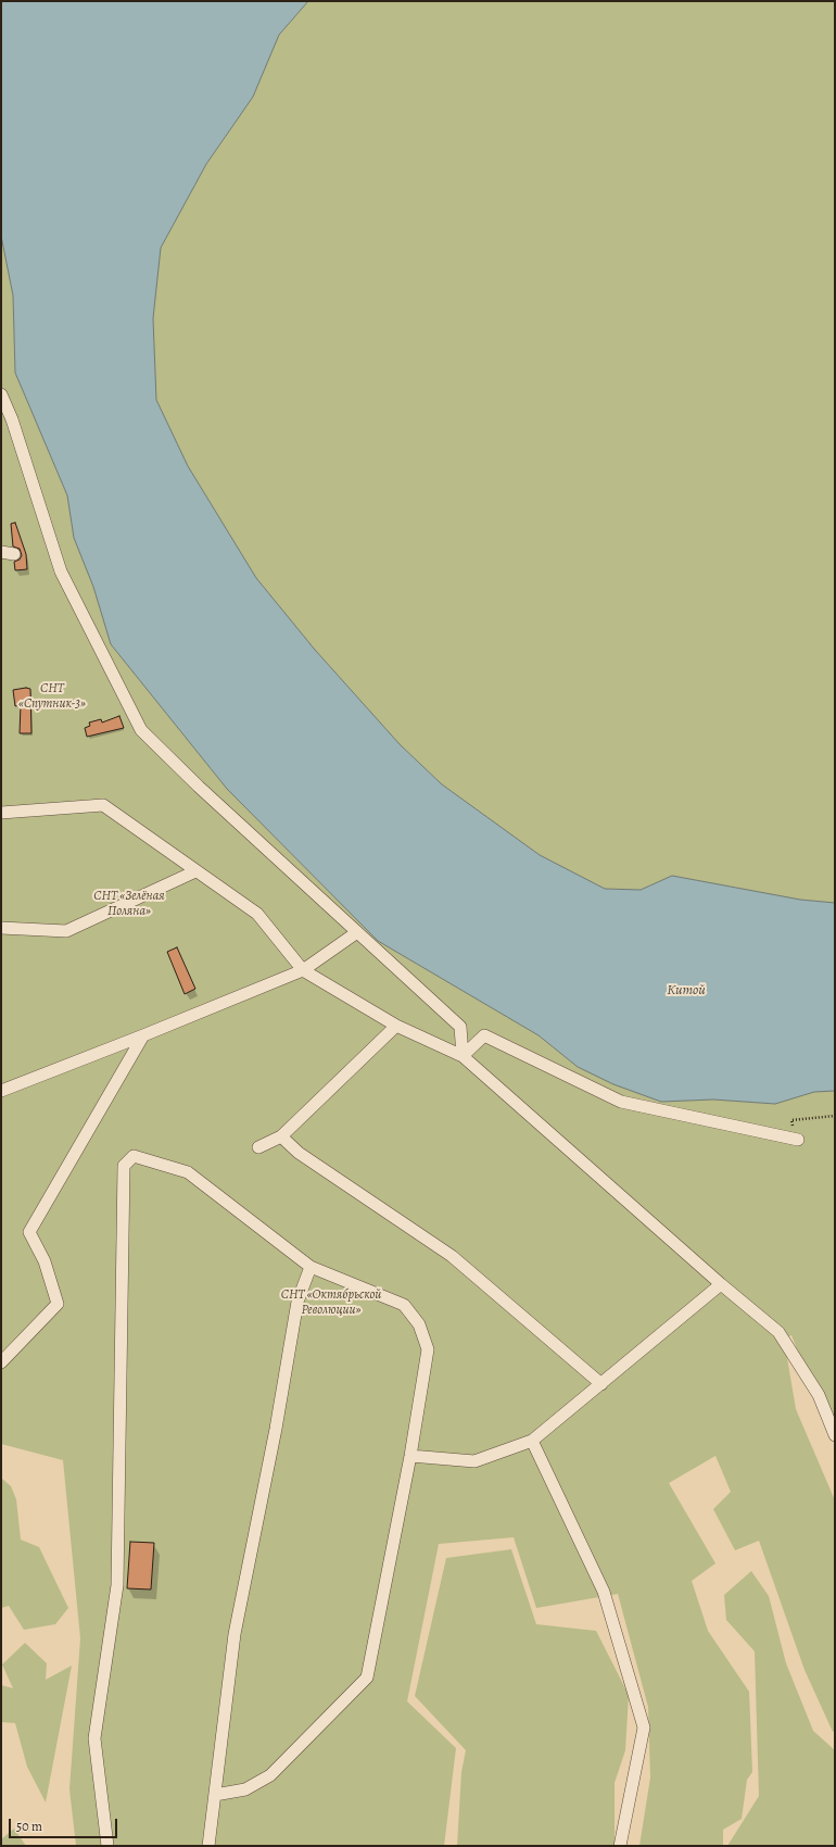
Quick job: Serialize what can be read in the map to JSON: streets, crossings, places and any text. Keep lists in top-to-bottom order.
{
  "water": ["Китой"],
  "parks": ["СНТ «Спутник-3»", "СНТ «Зелёная Поляна»", "СНТ «Октябрьской Революции»"],
  "scale_bar": "50 m"
}
